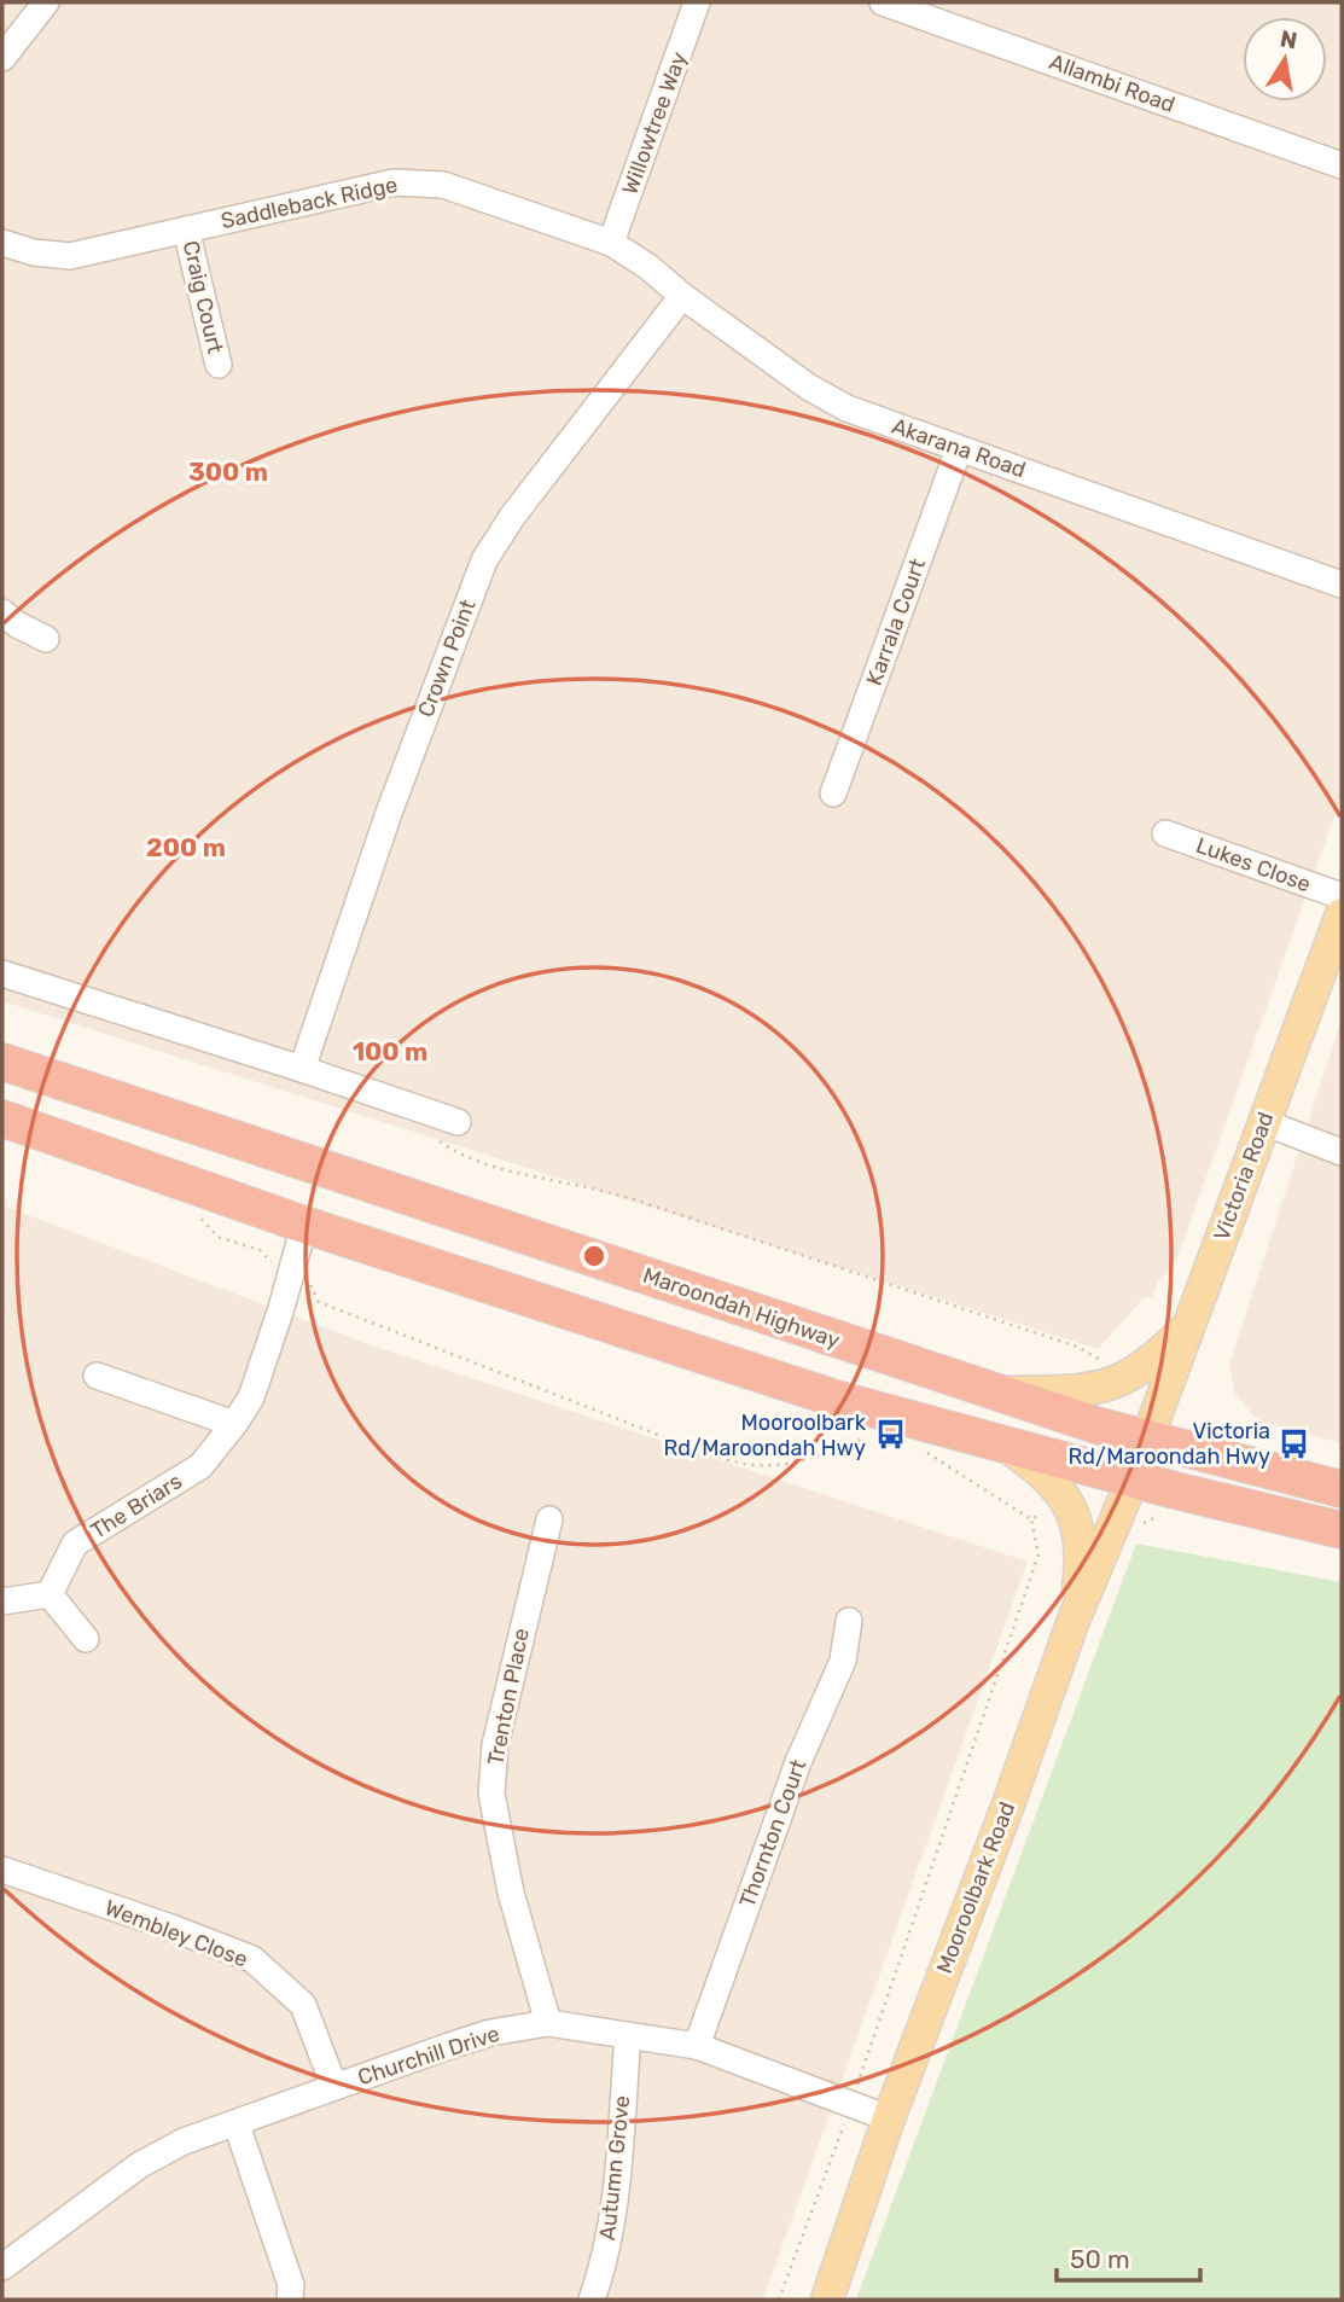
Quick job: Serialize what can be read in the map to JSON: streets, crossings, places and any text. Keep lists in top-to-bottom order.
{
  "streets": {
    "highway": ["Maroondah Highway"],
    "main road": ["Victoria Road", "Mooroolbark Road"],
    "street": [
      "Allambi Road",
      "Willowtree Way",
      "Saddleback Ridge",
      "Craig Court",
      "Akarana Road",
      "Karrala Court",
      "Crown Point",
      "Lukes Close",
      "The Briars",
      "Trenton Place",
      "Thornton Court",
      "Wembley Close",
      "Churchill Drive",
      "Autumn Grove"
    ]
  },
  "crossings": [
    ["Willowtree Way", "Saddleback Ridge"],
    ["Willowtree Way", "Akarana Road"],
    ["Saddleback Ridge", "Craig Court"],
    ["Saddleback Ridge", "Akarana Road"],
    ["Akarana Road", "Karrala Court"],
    ["Akarana Road", "Crown Point"],
    ["Victoria Road", "Maroondah Highway"],
    ["Trenton Place", "Churchill Drive"],
    ["Thornton Court", "Churchill Drive"],
    ["Mooroolbark Road", "Churchill Drive"],
    ["Wembley Close", "Churchill Drive"],
    ["Churchill Drive", "Autumn Grove"]
  ],
  "places": {
    "bus stop": ["Mooroolbark Rd/Maroondah Hwy", "Victoria Rd/Maroondah Hwy"]
  },
  "scale_bar": "50 m",
  "north": "top",
  "rings": ["300 m", "200 m", "100 m"]
}
